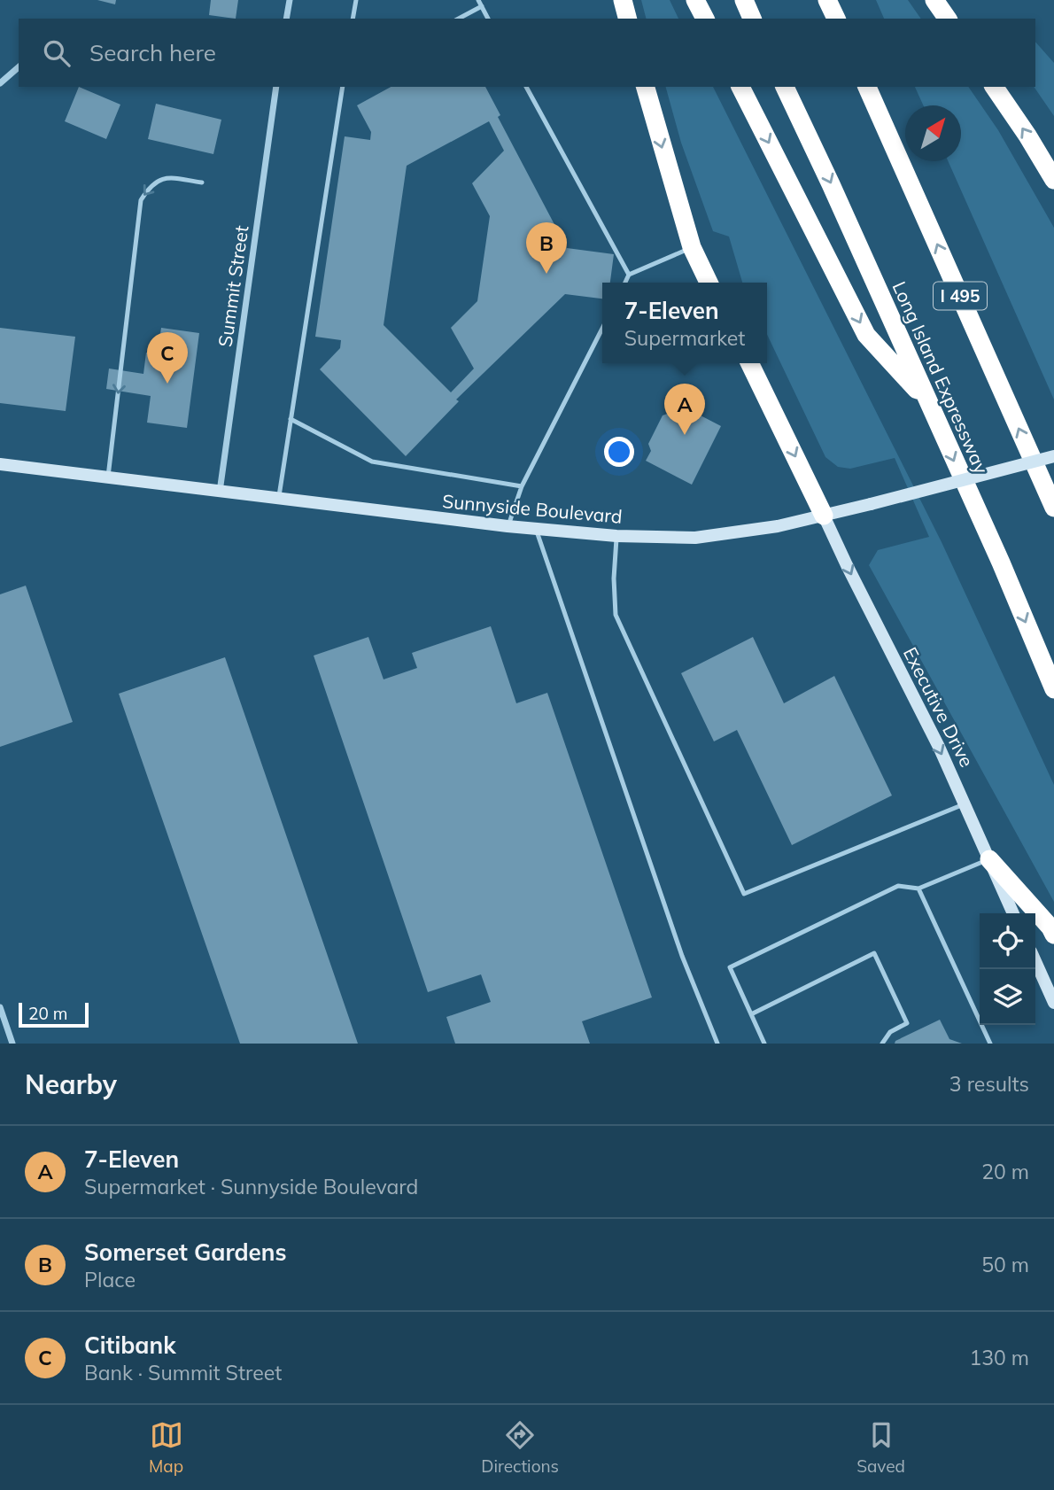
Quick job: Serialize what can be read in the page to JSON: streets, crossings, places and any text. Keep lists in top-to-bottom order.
{
  "streets": {
    "highway": ["I 495", "Long Island Expressway"],
    "main road": ["Sunnyside Boulevard", "Executive Drive"],
    "street": ["Summit Street"]
  },
  "crossings": [
    ["Summit Street", "Sunnyside Boulevard"],
    ["Sunnyside Boulevard", "Executive Drive"]
  ],
  "one_way": ["Executive Drive"],
  "scale_bar": "20 m",
  "north": "top right",
  "page": {
    "search": "Search here",
    "pins": ["B", "C", "A"],
    "popup": ["7-Eleven", "Supermarket"],
    "scale": "20 m",
    "heading": ["Nearby", "3 results"],
    "list": [
      {
        "mark": "A",
        "name": "7-Eleven",
        "note": "Supermarket · Sunnyside Boulevard",
        "value": "20 m"
      },
      {
        "mark": "B",
        "name": "Somerset Gardens",
        "note": "Place",
        "value": "50 m"
      },
      {
        "mark": "C",
        "name": "Citibank",
        "note": "Bank · Summit Street",
        "value": "130 m"
      }
    ],
    "nav": ["Map", "Directions", "Saved"]
  }
}
